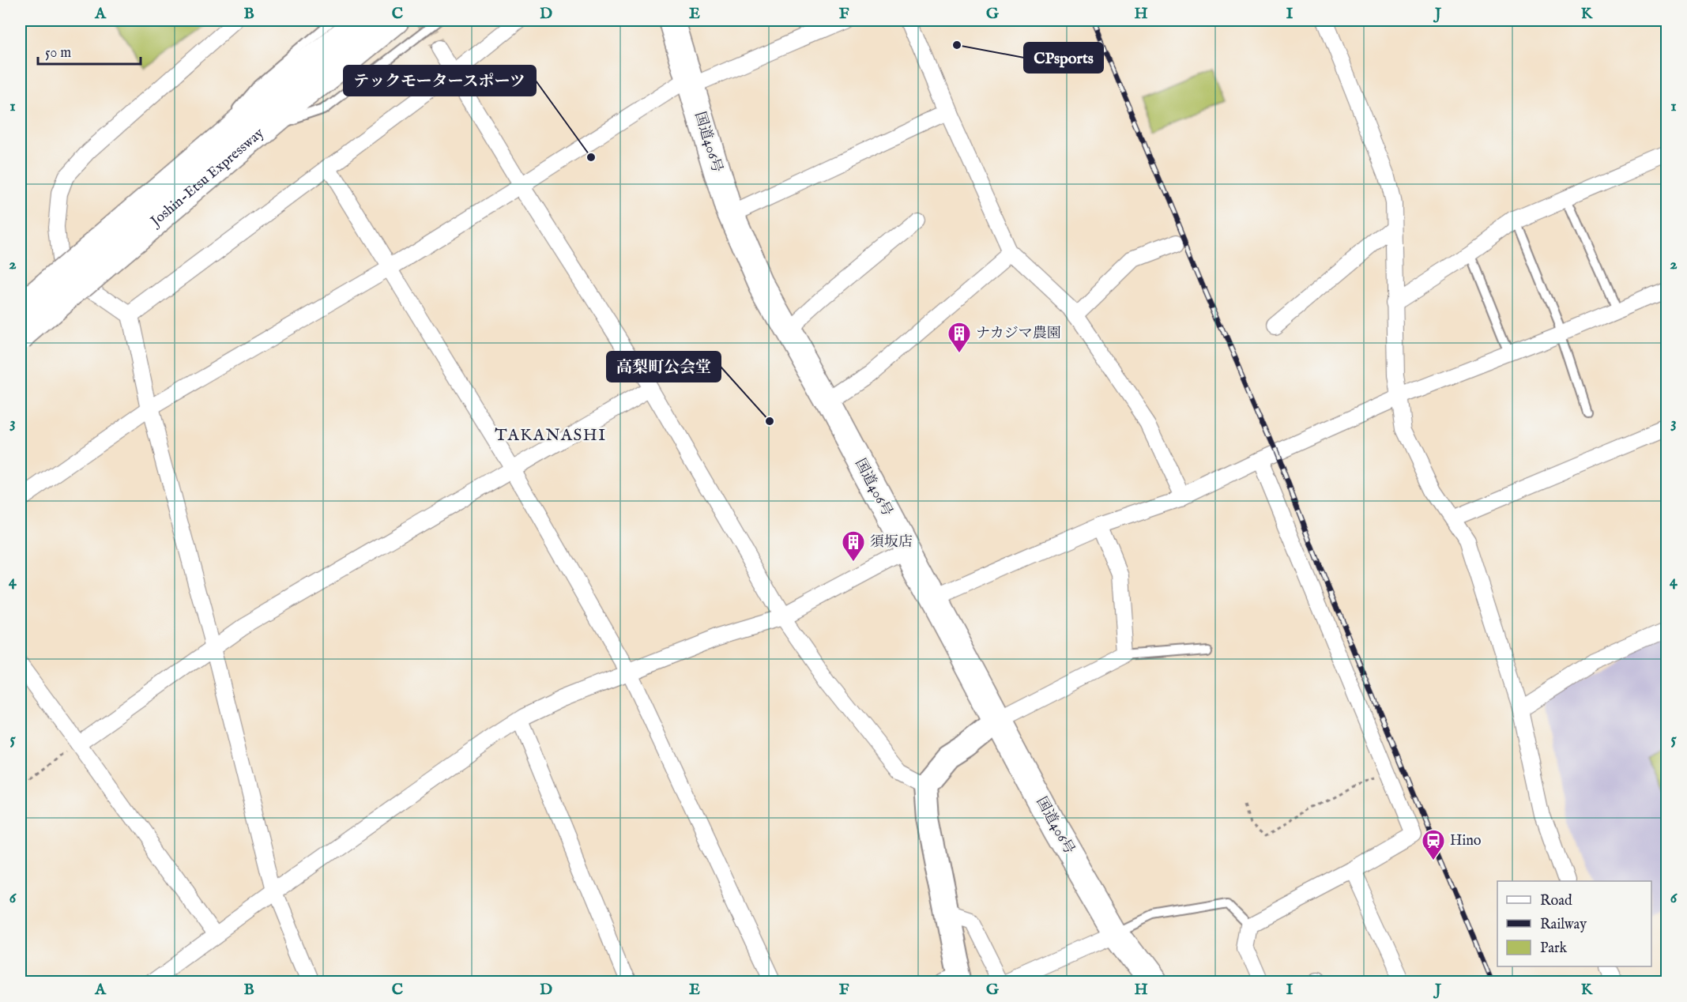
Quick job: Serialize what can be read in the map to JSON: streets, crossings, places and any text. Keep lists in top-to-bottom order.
{
  "streets": {
    "highway": ["国道406号", "Joshin-Etsu Expressway"]
  },
  "districts": ["TAKANASHI"],
  "places": {
    "other": ["CPsports", "テックモータースポーツ", "高梨町公会堂"],
    "building": ["ナカジマ農園", "須坂店"],
    "station": ["Hino"]
  },
  "legend": ["Road", "Railway", "Park"],
  "scale_bar": "50 m",
  "grid": {
    "columns": [
      "A",
      "B",
      "C",
      "D",
      "E",
      "F",
      "G",
      "H",
      "I",
      "J",
      "K"
    ],
    "rows": [
      "1",
      "2",
      "3",
      "4",
      "5",
      "6"
    ]
  }
}
